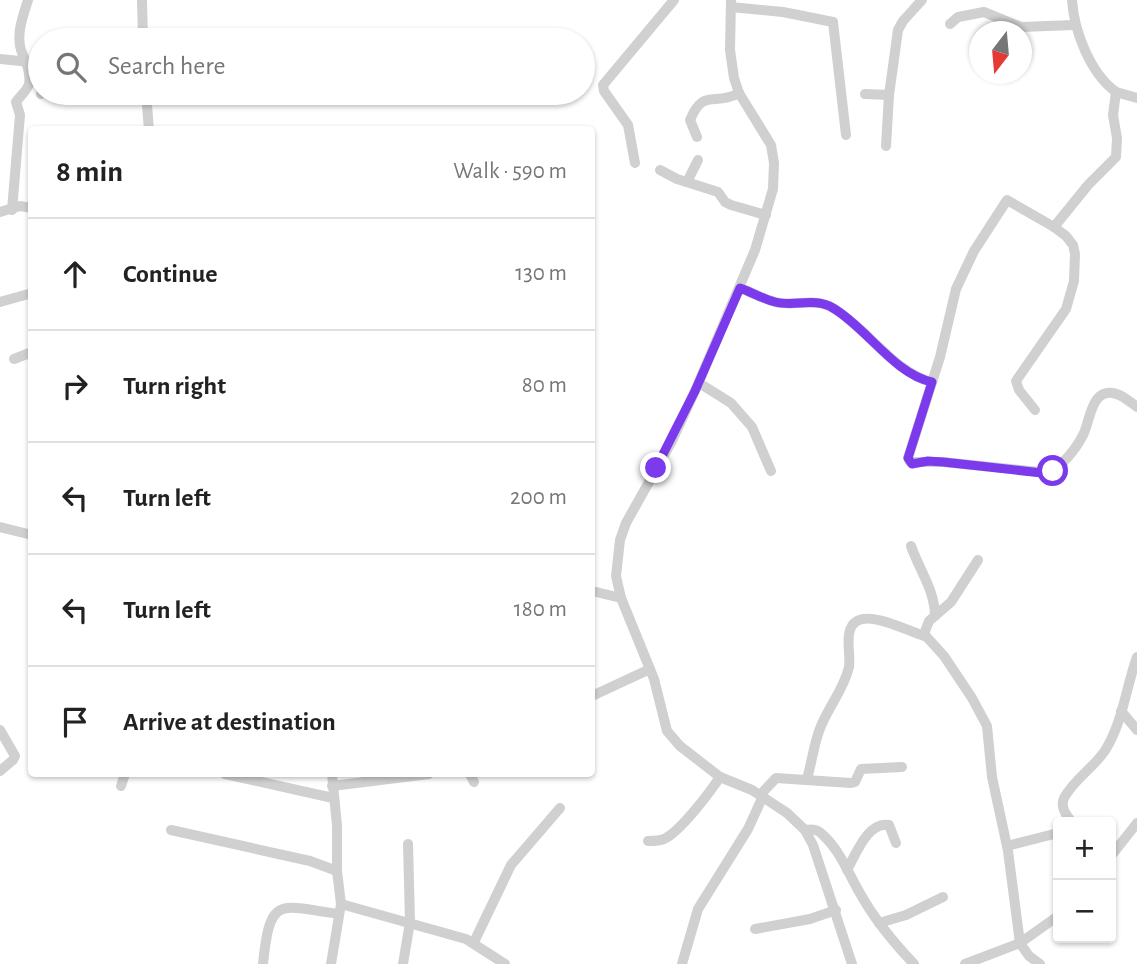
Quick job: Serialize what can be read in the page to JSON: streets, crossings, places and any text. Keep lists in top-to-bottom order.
{
  "north": "bottom",
  "page": {
    "search": "Search here",
    "heading": ["8 min", "Walk · 590 m"],
    "list": [
      ["Continue", "130 m"],
      ["Turn right", "80 m"],
      ["Turn left", "200 m"],
      ["Turn left", "180 m"],
      "Arrive at destination"
    ],
    "map_buttons": ["+", "−"]
  }
}
